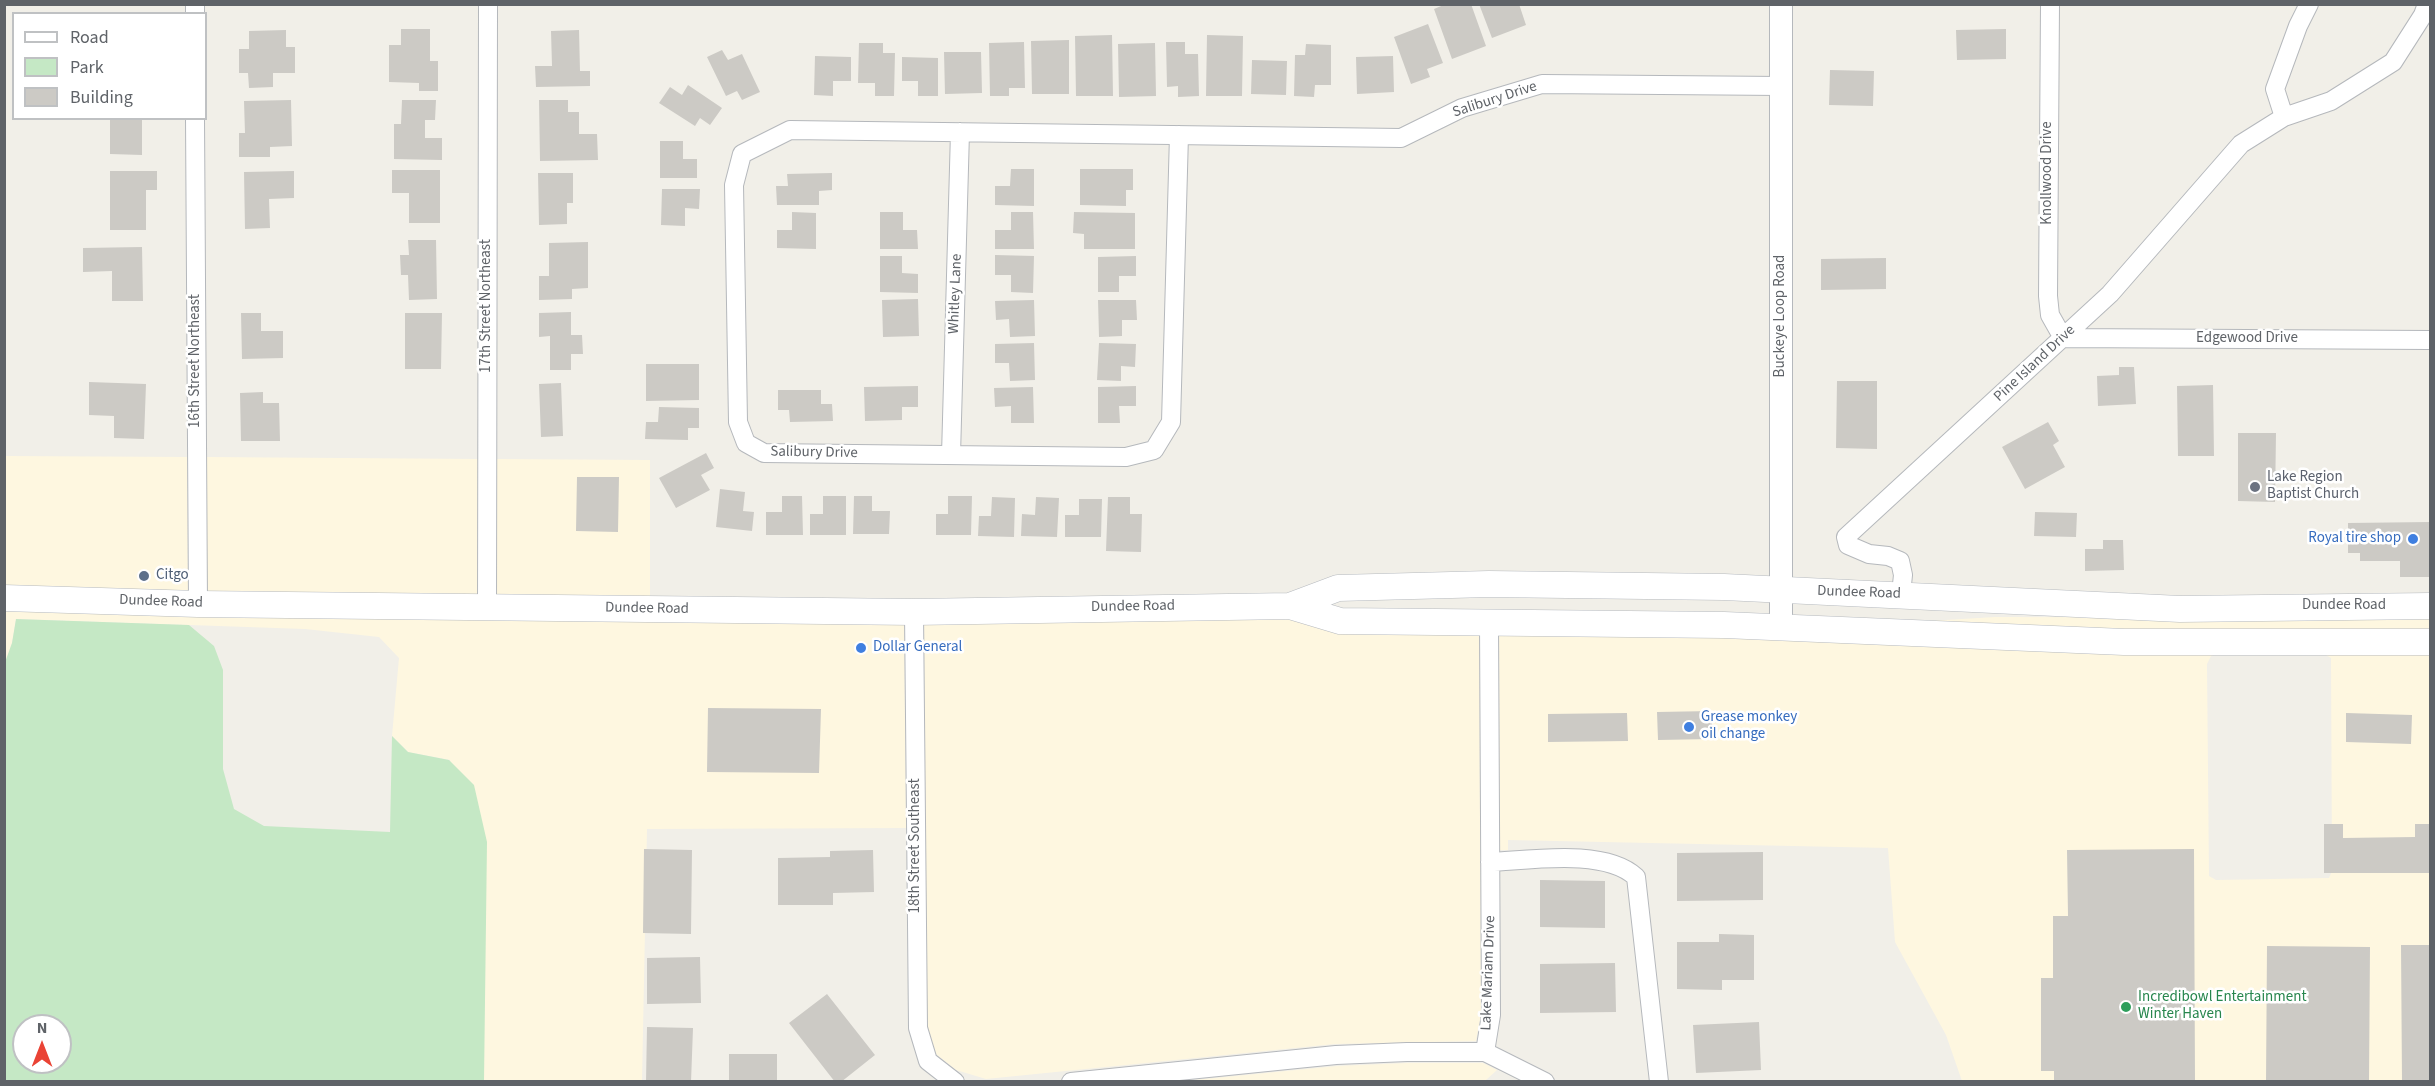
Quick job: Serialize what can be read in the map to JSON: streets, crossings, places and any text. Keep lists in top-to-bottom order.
{
  "streets": {
    "main road": ["Dundee Road"],
    "street": [
      "Salibury Drive",
      "Knollwood Drive",
      "Whitley Lane",
      "17th Street Northeast",
      "Buckeye Loop Road",
      "Edgewood Drive",
      "16th Street Northeast",
      "Pine Island Drive",
      "18th Street Southeast",
      "Lake Mariam Drive"
    ]
  },
  "crossings": [
    ["Salibury Drive", "Whitley Lane"],
    ["Salibury Drive", "Buckeye Loop Road"],
    ["Knollwood Drive", "Edgewood Drive"],
    ["Knollwood Drive", "Pine Island Drive"],
    ["17th Street Northeast", "Dundee Road"],
    ["Buckeye Loop Road", "Dundee Road"],
    ["Edgewood Drive", "Pine Island Drive"],
    ["16th Street Northeast", "Dundee Road"],
    ["Pine Island Drive", "Dundee Road"],
    ["Dundee Road", "18th Street Southeast"],
    ["Dundee Road", "Lake Mariam Drive"]
  ],
  "places": [
    "Lake Region Baptist Church",
    "Royal tire shop",
    "Citgo",
    "Dollar General",
    "Grease monkey oil change",
    "Incredibowl Entertainment Winter Haven"
  ],
  "legend": ["Road", "Park", "Building"],
  "north": "top"
}
